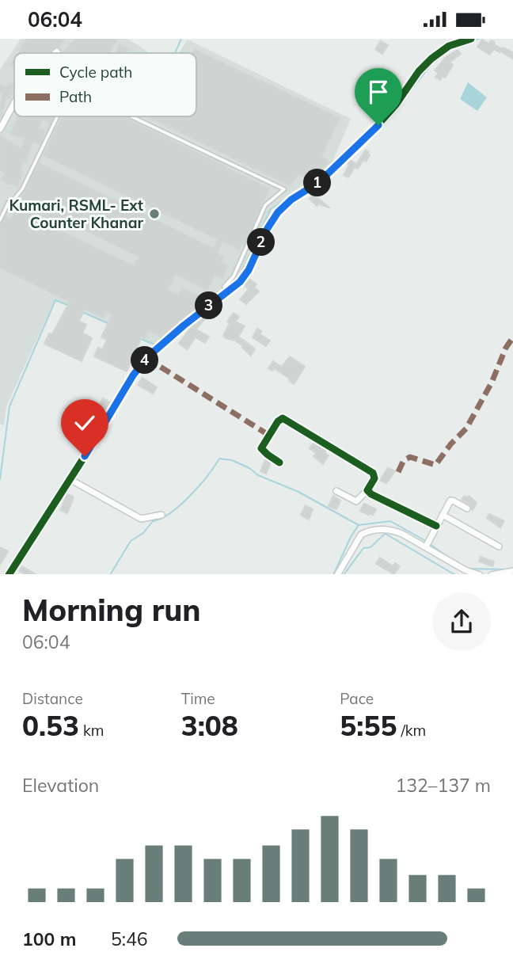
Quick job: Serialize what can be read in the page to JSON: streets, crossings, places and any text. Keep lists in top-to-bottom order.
{
  "places": ["Kumari, RSML- Ext Counter Khanar"],
  "legend": ["Cycle path", "Path"],
  "page": {
    "status": "06:04",
    "pins": [
      "1",
      "2",
      "3",
      "4"
    ],
    "heading": ["Morning run", "06:04"],
    "stats": [
      ["Distance", "0.53 km"],
      ["Time", "3:08"],
      ["Pace", "5:55 /km"]
    ],
    "chart": ["Elevation", "132–137 m"],
    "list": [
      {
        "name": "100 m",
        "note": "5:46"
      }
    ]
  }
}
